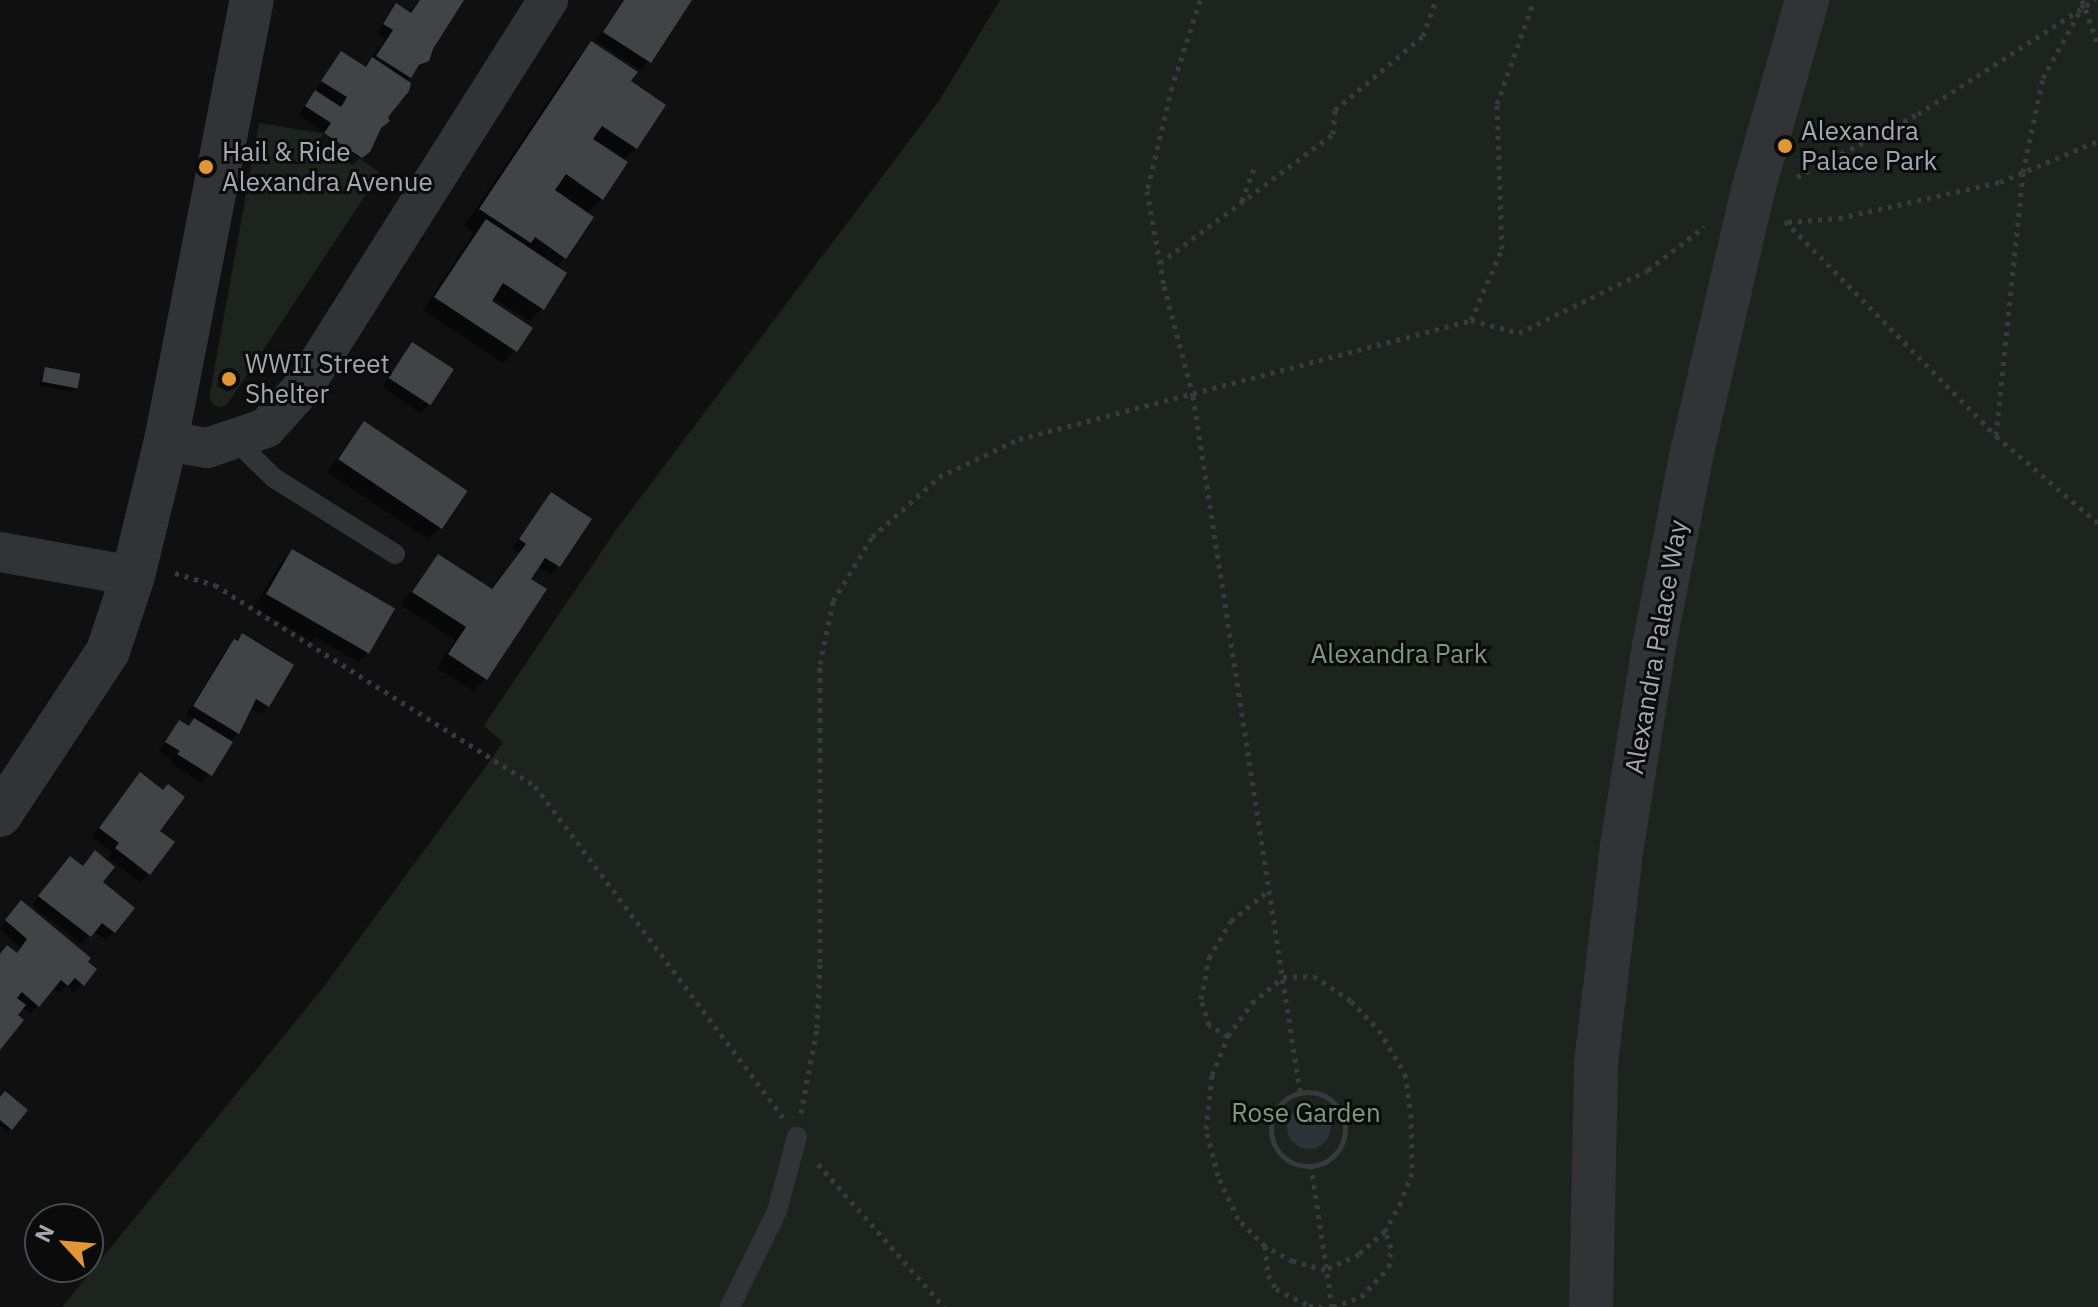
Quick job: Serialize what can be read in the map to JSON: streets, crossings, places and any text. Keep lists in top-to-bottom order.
{
  "streets": {
    "street": ["Alexandra Palace Way"]
  },
  "parks": ["Alexandra Park", "Rose Garden"],
  "places": ["Alexandra Palace Park", "Hail & Ride Alexandra Avenue", "WWII Street Shelter"],
  "north": "top left"
}
